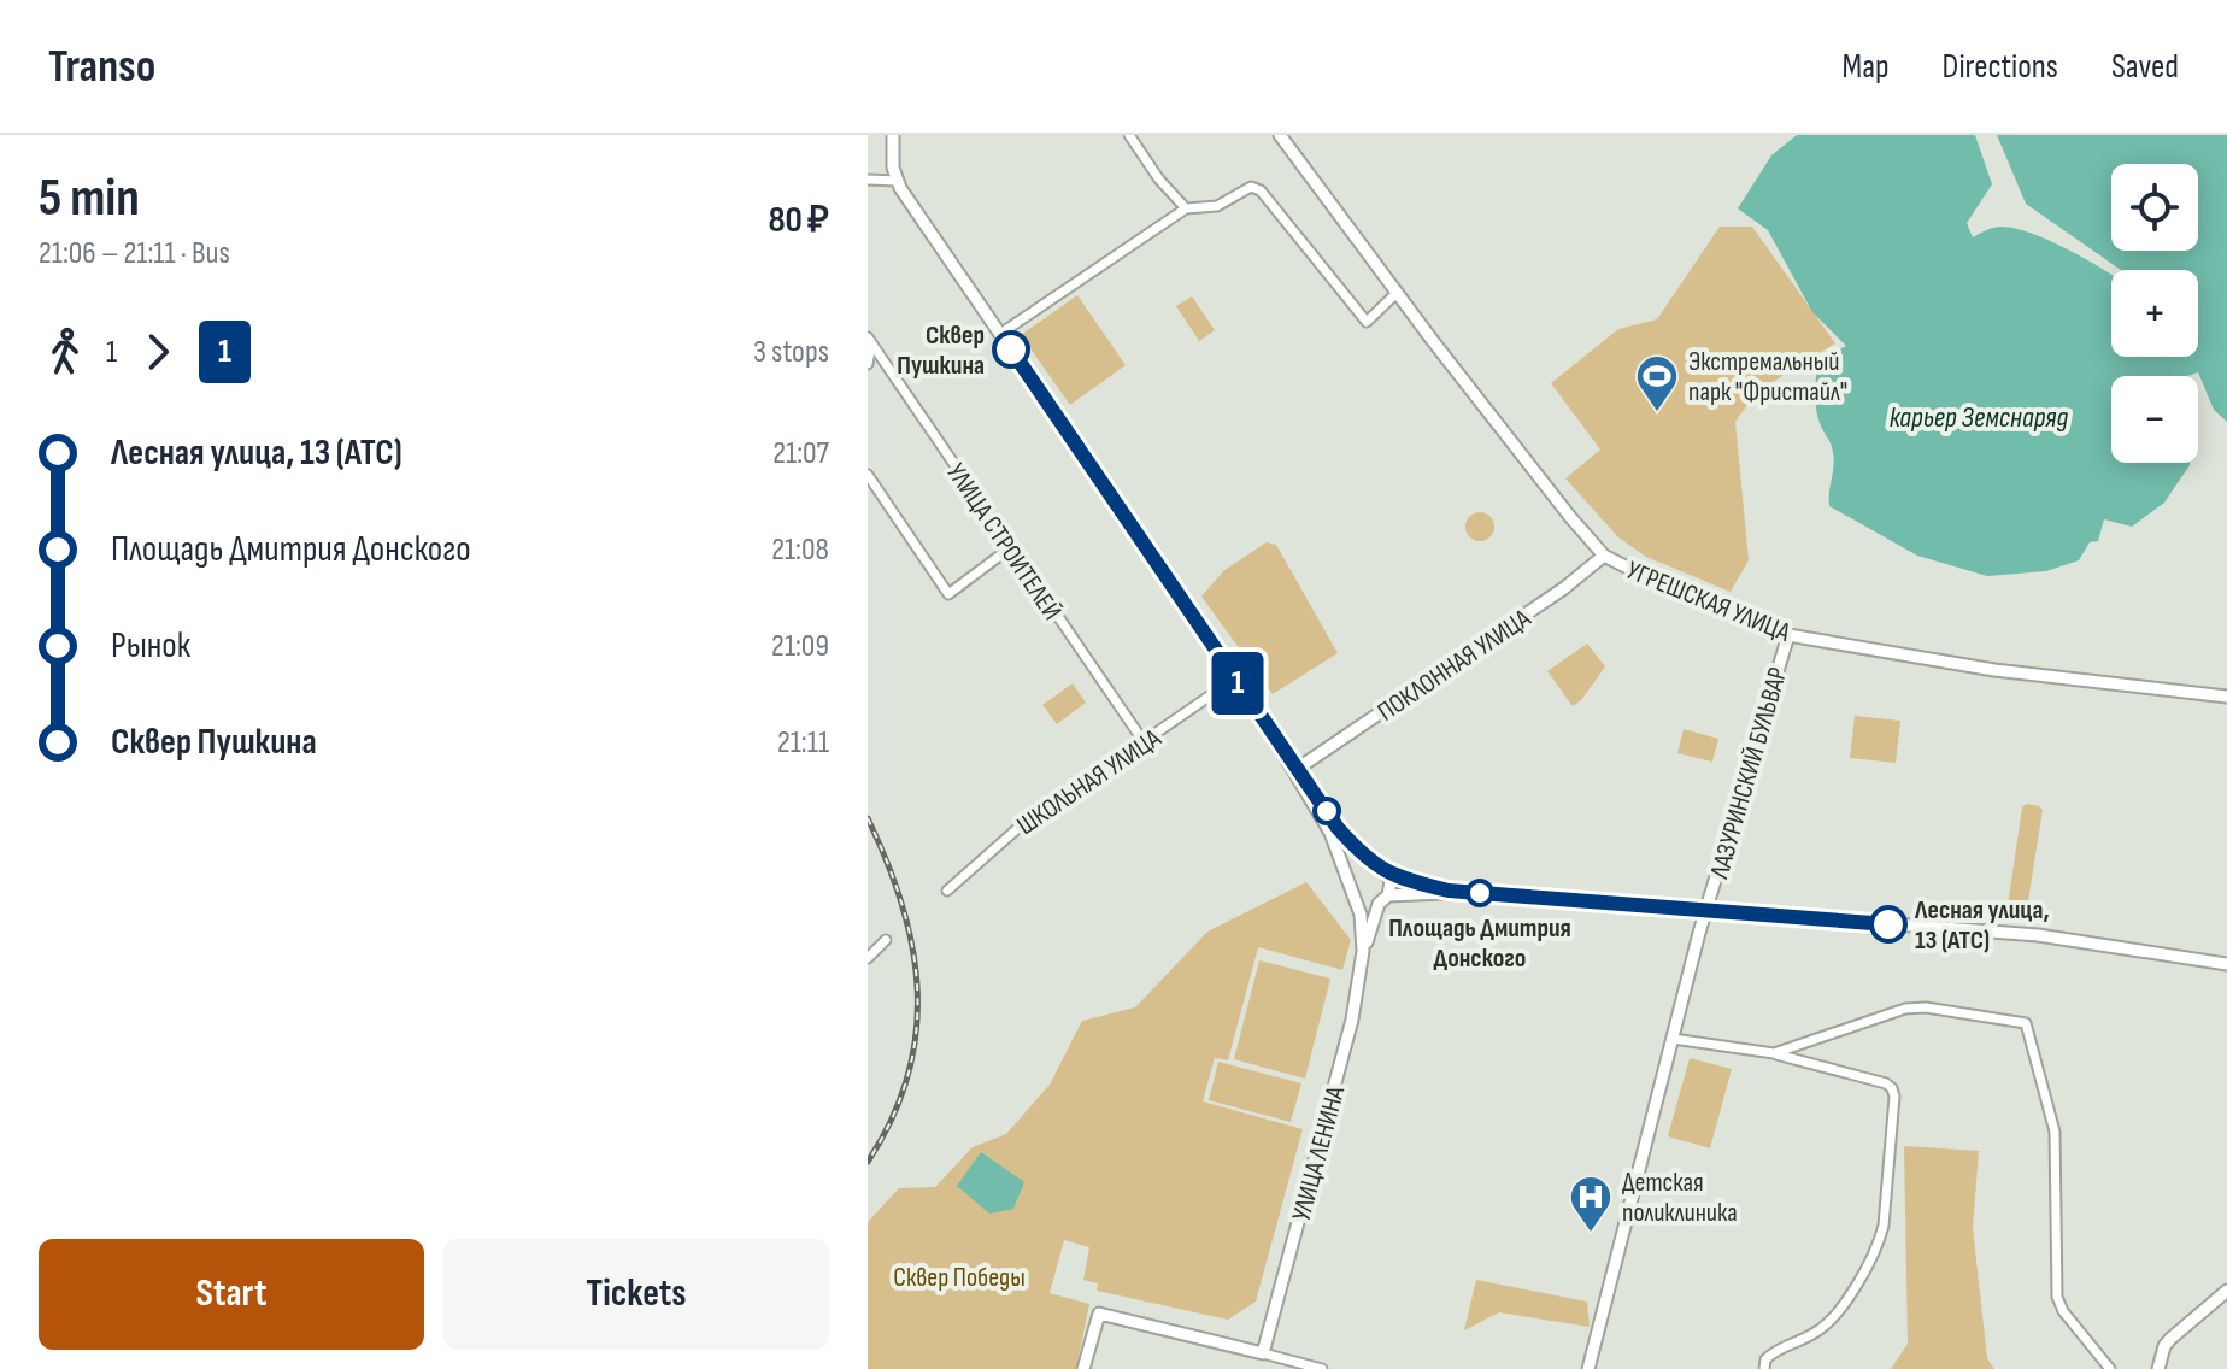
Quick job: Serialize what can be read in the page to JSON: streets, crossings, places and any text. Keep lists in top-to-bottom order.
{
  "streets": {
    "street": [
      "УЛИЦА СТРОИТЕЛЕЙ",
      "УГРЕШСКАЯ УЛИЦА",
      "ПОКЛОННАЯ УЛИЦА",
      "ЛАЗУРИНСКИЙ БУЛЬВАР",
      "ШКОЛЬНАЯ УЛИЦА",
      "УЛИЦА ЛЕНИНА"
    ]
  },
  "crossings": [
    ["УЛИЦА СТРОИТЕЛЕЙ", "ШКОЛЬНАЯ УЛИЦА"],
    ["УГРЕШСКАЯ УЛИЦА", "ПОКЛОННАЯ УЛИЦА"],
    ["УГРЕШСКАЯ УЛИЦА", "ЛАЗУРИНСКИЙ БУЛЬВАР"],
    ["ПОКЛОННАЯ УЛИЦА", "УЛИЦА ЛЕНИНА"],
    ["ШКОЛЬНАЯ УЛИЦА", "УЛИЦА ЛЕНИНА"]
  ],
  "water": ["карьер Земснаряд"],
  "parks": ["Сквер Победы"],
  "places": {
    "other": ["Сквер Пушкина", "Площадь Дмитрия Донского", "Лесная улица, 13 (АТС)"],
    "sports": ["Экстремальный парк \"Фристайл\""],
    "hospital": ["Детская поликлиника"]
  },
  "lines": ["bus line 1"],
  "page": {
    "header": "Transo",
    "nav": ["Map", "Directions", "Saved"],
    "heading": ["5 min", "21:06 – 21:11 · Bus", "80 ₽"],
    "on_map": "1",
    "map_buttons": ["+", "−"],
    "legs": ["1", "1", "3 stops"],
    "list": [
      {
        "name": "Лесная улица, 13 (АТС)",
        "value": "21:07"
      },
      {
        "name": "Площадь Дмитрия Донского",
        "value": "21:08"
      },
      {
        "name": "Рынок",
        "value": "21:09"
      },
      {
        "name": "Сквер Пушкина",
        "value": "21:11"
      }
    ],
    "buttons": ["Start", "Tickets"]
  }
}
